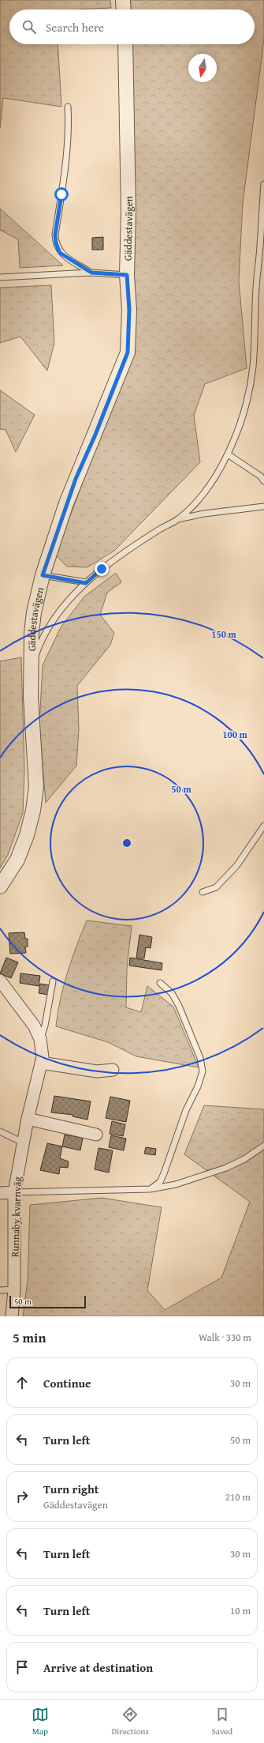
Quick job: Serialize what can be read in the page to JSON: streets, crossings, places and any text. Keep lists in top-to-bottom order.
{
  "streets": {
    "street": ["Gäddestavägen", "Runnaby kvarnväg"]
  },
  "scale_bar": "50 m",
  "north": "bottom",
  "page": {
    "search": "Search here",
    "scale": "50 m",
    "heading": ["5 min", "Walk · 330 m"],
    "list": [
      ["Continue", "30 m"],
      ["Turn left", "50 m"],
      ["Turn right", "Gäddestavägen", "210 m"],
      ["Turn left", "30 m"],
      ["Turn left", "10 m"],
      "Arrive at destination"
    ],
    "nav": ["Map", "Directions", "Saved"]
  },
  "rings": ["150 m", "100 m", "50 m"]
}
